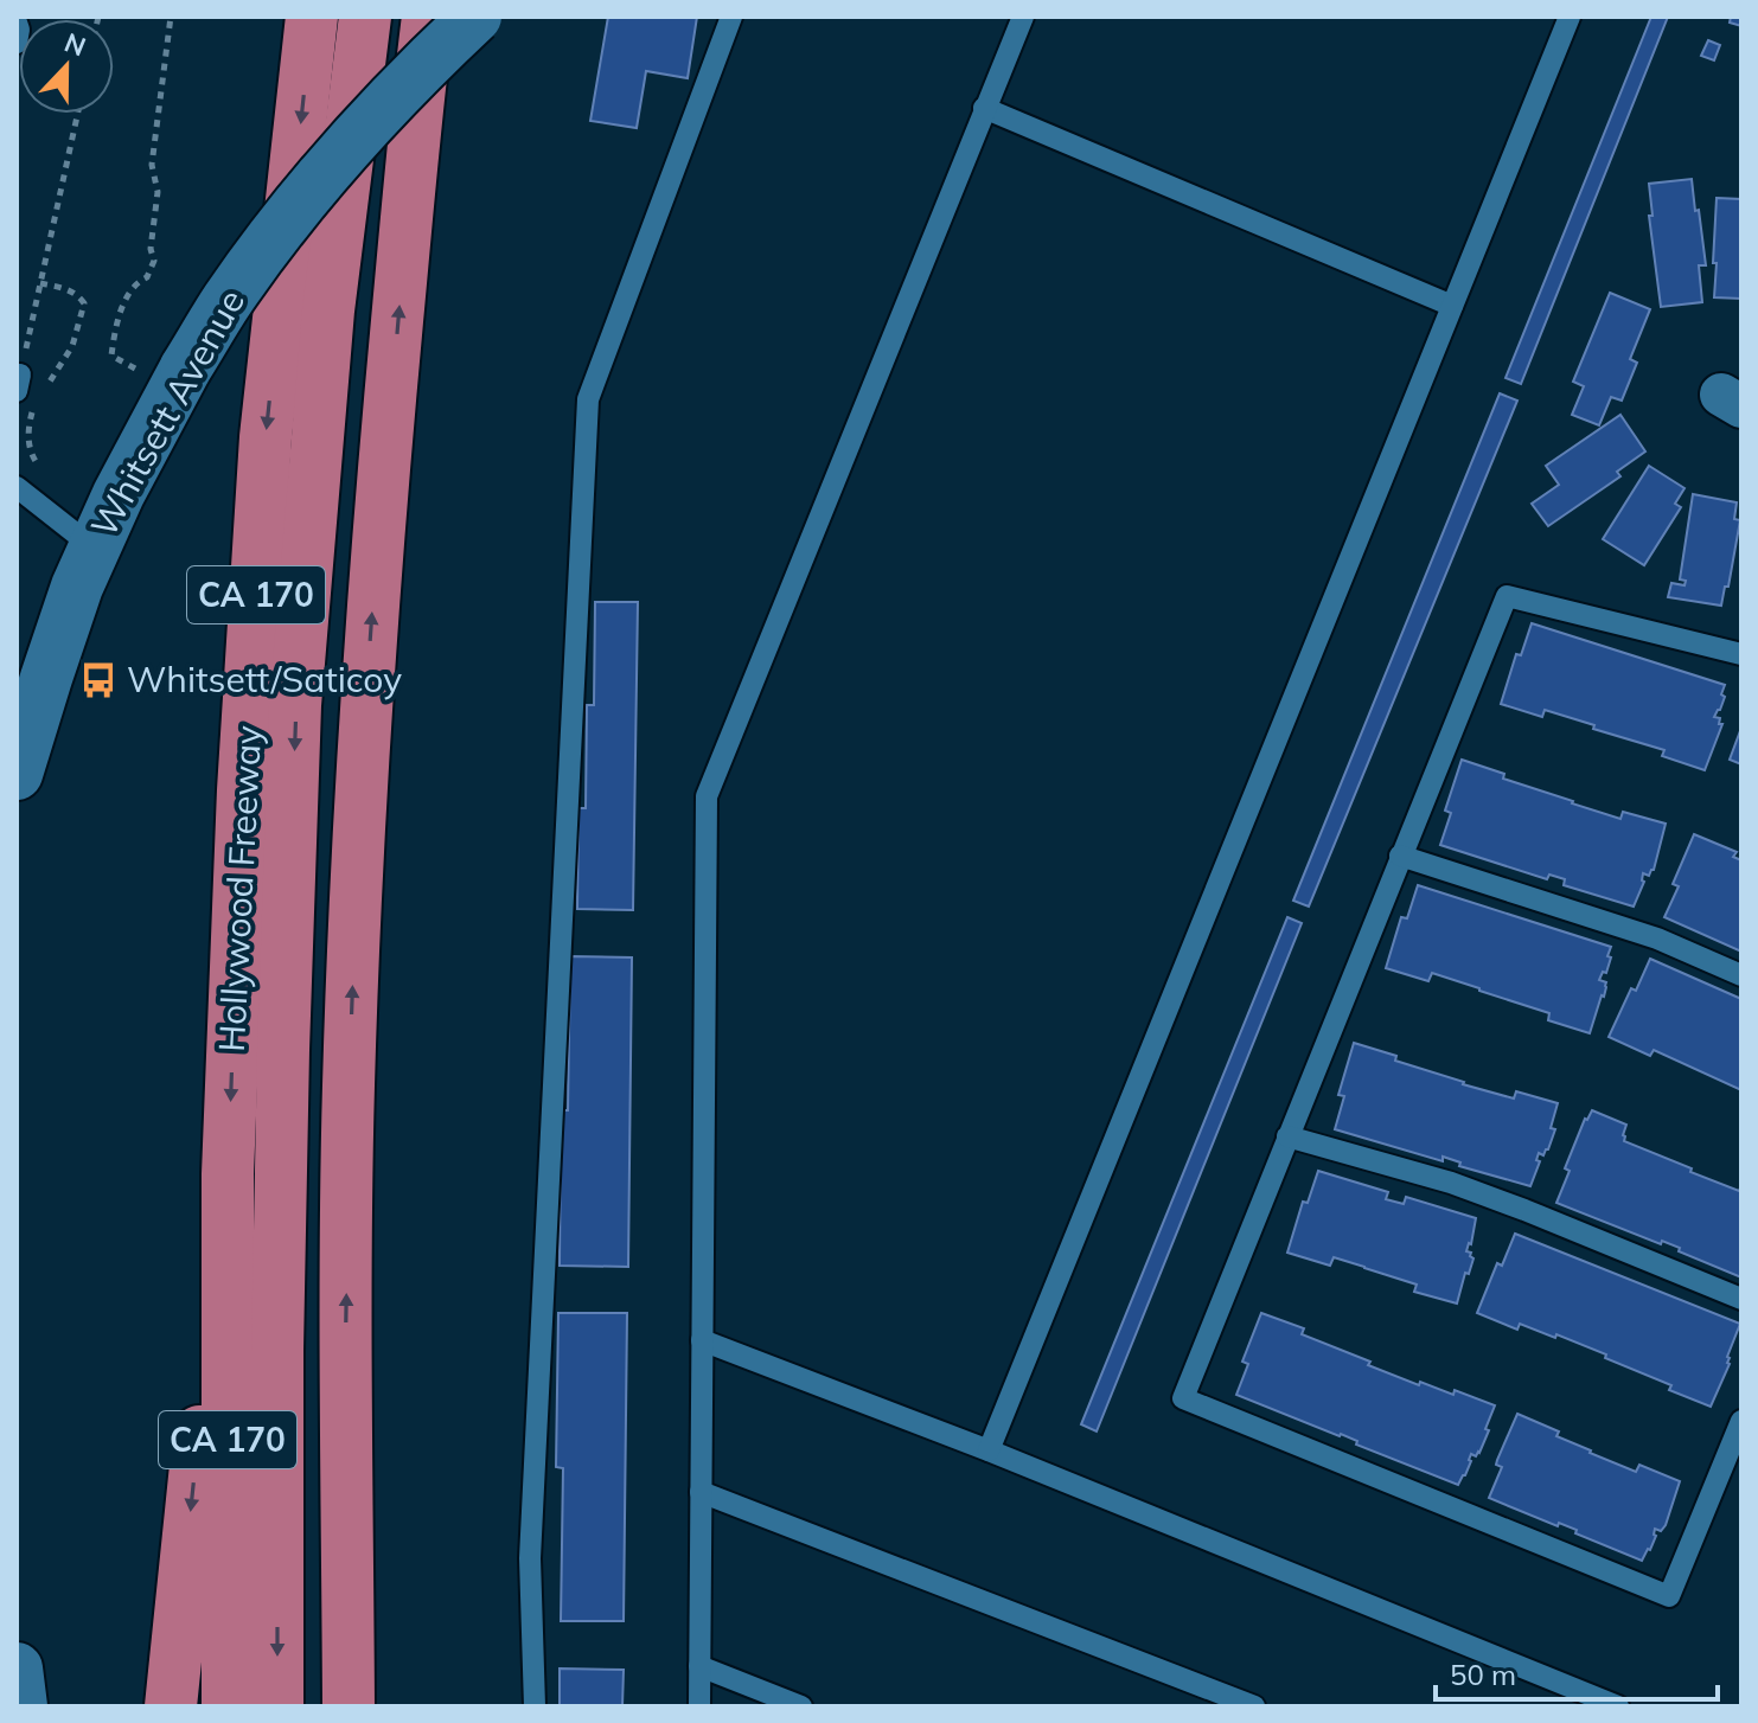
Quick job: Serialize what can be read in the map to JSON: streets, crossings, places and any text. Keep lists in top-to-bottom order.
{
  "streets": {
    "highway": ["CA 170", "Hollywood Freeway"],
    "main road": ["Whitsett Avenue"]
  },
  "places": {
    "bus stop": ["Whitsett/Saticoy"]
  },
  "scale_bar": "50 m",
  "north": "top"
}
